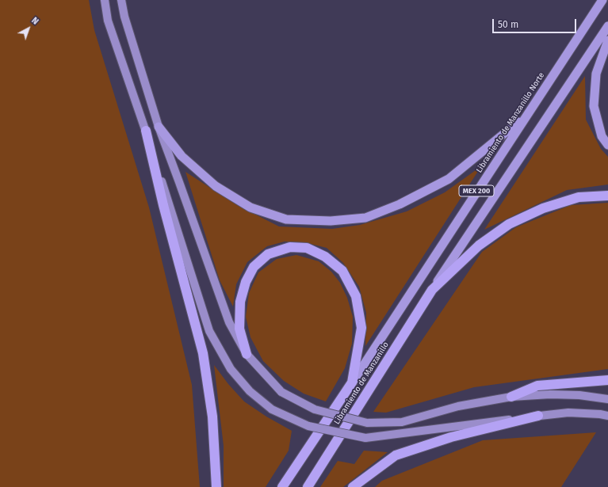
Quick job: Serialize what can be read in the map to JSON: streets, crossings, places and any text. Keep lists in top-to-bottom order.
{
  "streets": {
    "highway": ["Libramiento de Manzanillo Norte", "MEX 200", "Libramiento de Manzanillo"]
  },
  "crossings": [
    ["Libramiento de Manzanillo Norte", "Libramiento de Manzanillo"],
    ["MEX 200", "Libramiento de Manzanillo"]
  ],
  "scale_bar": "50 m",
  "north": "top right"
}
